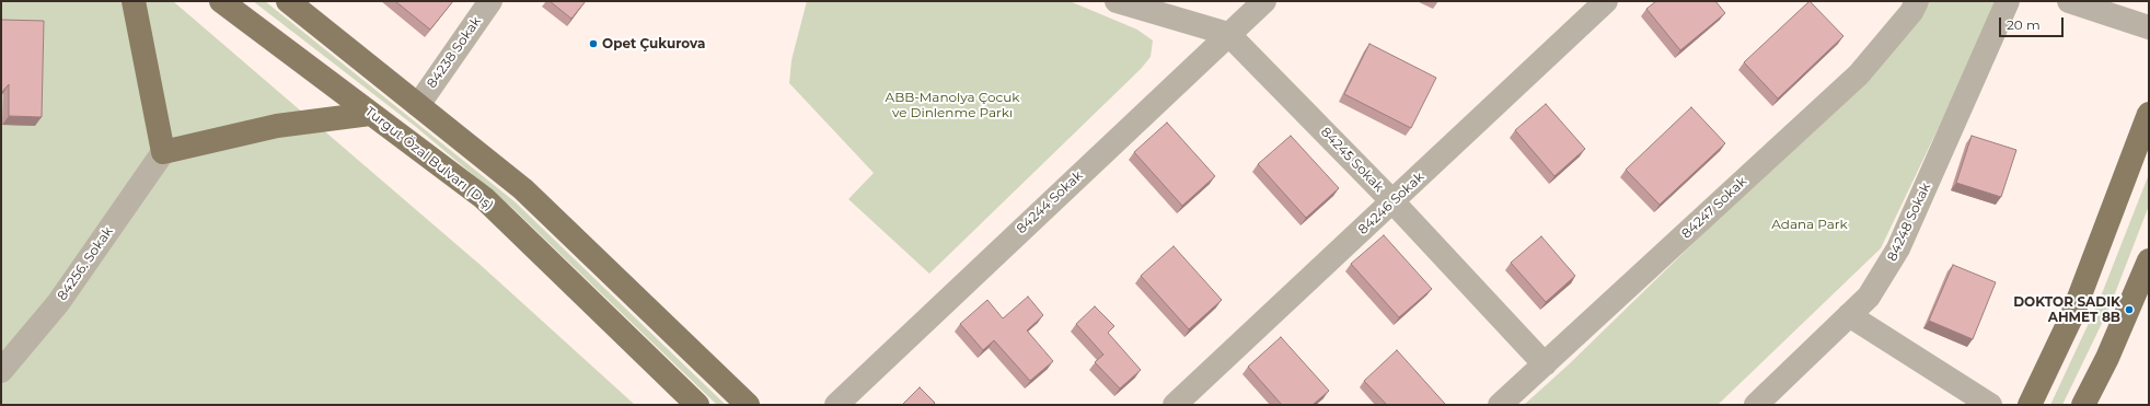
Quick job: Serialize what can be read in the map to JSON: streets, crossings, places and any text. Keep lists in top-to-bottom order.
{
  "streets": {
    "main road": ["Turgut Özal Bulvarı (Dış)"],
    "street": [
      "84238 Sokak",
      "84245 Sokak",
      "84244 Sokak",
      "84246 Sokak",
      "84247 Sokak",
      "84248 Sokak",
      "84256. Sokak"
    ]
  },
  "crossings": [
    ["84245 Sokak", "84244 Sokak"],
    ["84245 Sokak", "84246 Sokak"],
    ["84245 Sokak", "84247 Sokak"]
  ],
  "parks": ["ABB-Manolya Çocuk ve Dinlenme Parkı", "Adana Park"],
  "places": ["Opet Çukurova", "DOKTOR SADIK AHMET 8B"],
  "scale_bar": "20 m"
}
